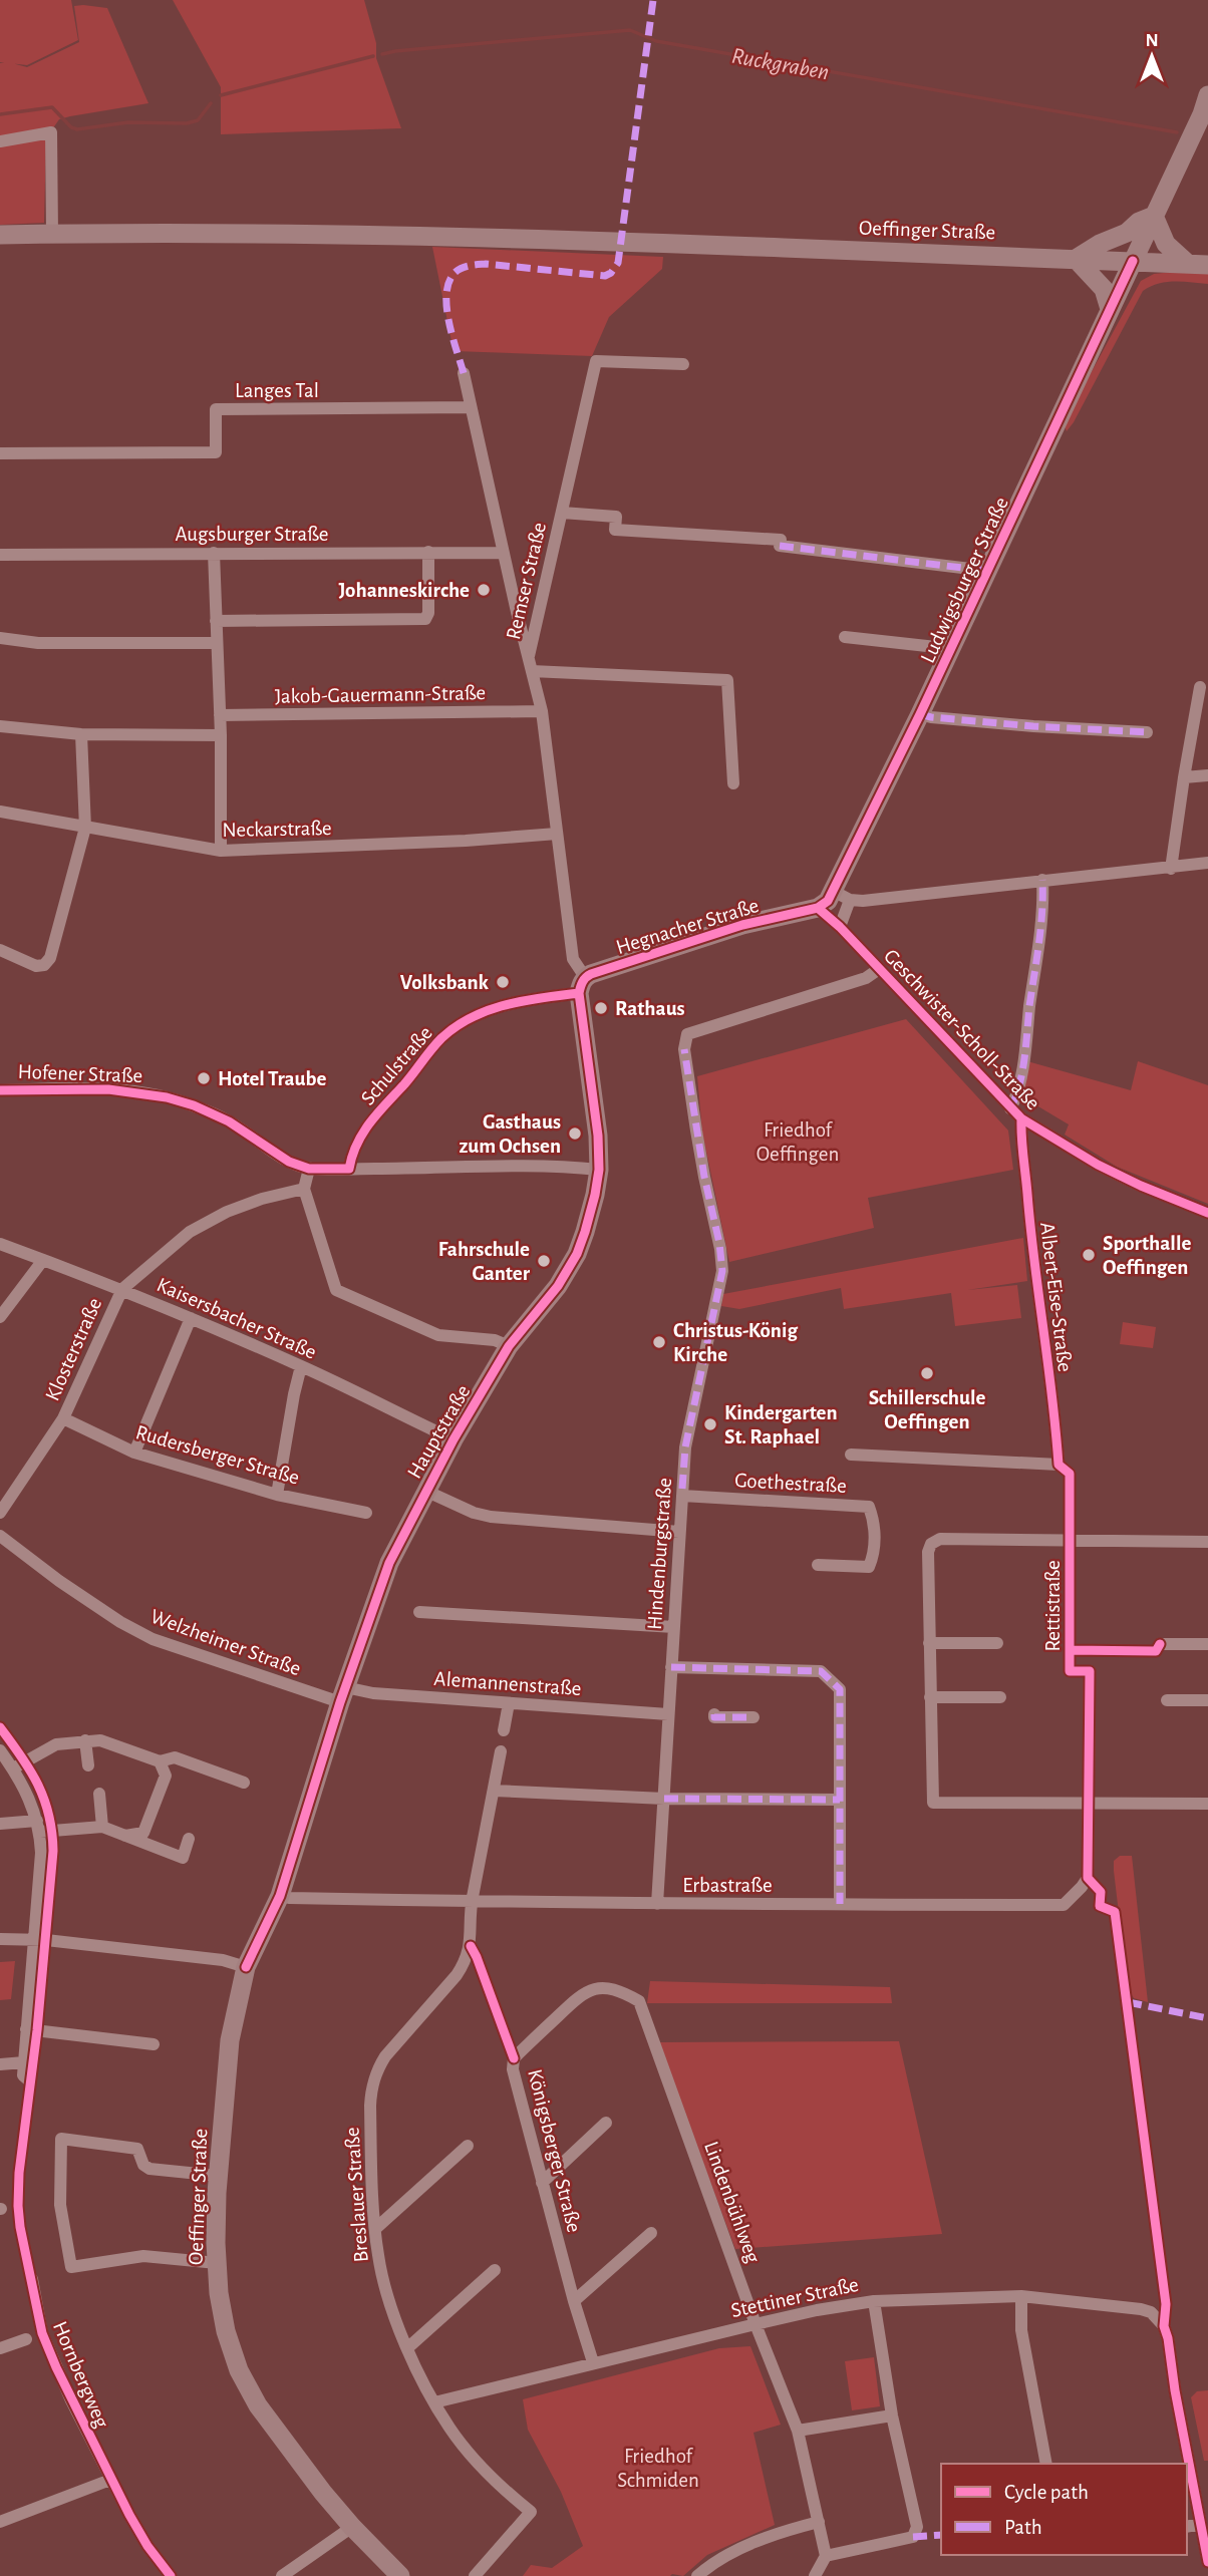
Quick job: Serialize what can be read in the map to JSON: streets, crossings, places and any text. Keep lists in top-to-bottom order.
{
  "streets": {
    "street": [
      "Oeffinger Straße",
      "Langes Tal",
      "Augsburger Straße",
      "Ludwigsburger Straße",
      "Remser Straße",
      "Jakob-Gauermann-Straße",
      "Neckarstraße",
      "Hegnacher Straße",
      "Geschwister-Scholl-Straße",
      "Schulstraße",
      "Hofener Straße",
      "Albert-Eise-Straße",
      "Kaisersbacher Straße",
      "Klosterstraße",
      "Hauptstraße",
      "Rudersberger Straße",
      "Goethestraße",
      "Hindenburgstraße",
      "Rettistraße",
      "Welzheimer Straße",
      "Alemannenstraße",
      "Erbastraße",
      "Königsberger Straße",
      "Breslauer Straße",
      "Lindenbühlweg",
      "Stettiner Straße",
      "Hornbergweg"
    ]
  },
  "crossings": [
    ["Oeffinger Straße", "Ludwigsburger Straße"],
    ["Oeffinger Straße", "Hauptstraße"],
    ["Oeffinger Straße", "Erbastraße"],
    ["Ludwigsburger Straße", "Hegnacher Straße"],
    ["Ludwigsburger Straße", "Geschwister-Scholl-Straße"],
    ["Remser Straße", "Jakob-Gauermann-Straße"],
    ["Remser Straße", "Neckarstraße"],
    ["Remser Straße", "Hegnacher Straße"],
    ["Remser Straße", "Schulstraße"],
    ["Remser Straße", "Hauptstraße"],
    ["Hegnacher Straße", "Geschwister-Scholl-Straße"],
    ["Hegnacher Straße", "Schulstraße"],
    ["Hegnacher Straße", "Hauptstraße"],
    ["Geschwister-Scholl-Straße", "Albert-Eise-Straße"],
    ["Geschwister-Scholl-Straße", "Hindenburgstraße"],
    ["Schulstraße", "Hauptstraße"],
    ["Albert-Eise-Straße", "Rettistraße"],
    ["Kaisersbacher Straße", "Klosterstraße"],
    ["Kaisersbacher Straße", "Hauptstraße"],
    ["Klosterstraße", "Rudersberger Straße"],
    ["Hauptstraße", "Welzheimer Straße"],
    ["Hauptstraße", "Alemannenstraße"],
    ["Hauptstraße", "Erbastraße"],
    ["Goethestraße", "Hindenburgstraße"],
    ["Hindenburgstraße", "Alemannenstraße"],
    ["Hindenburgstraße", "Erbastraße"],
    ["Rettistraße", "Erbastraße"],
    ["Welzheimer Straße", "Alemannenstraße"],
    ["Erbastraße", "Breslauer Straße"],
    ["Königsberger Straße", "Lindenbühlweg"],
    ["Königsberger Straße", "Stettiner Straße"],
    ["Breslauer Straße", "Stettiner Straße"],
    ["Lindenbühlweg", "Stettiner Straße"]
  ],
  "water": ["Ruckgraben"],
  "parks": ["Friedhof Oeffingen", "Friedhof Schmiden"],
  "places": [
    "Johanneskirche",
    "Volksbank",
    "Rathaus",
    "Hotel Traube",
    "Gasthaus zum Ochsen",
    "Sporthalle Oeffingen",
    "Fahrschule Ganter",
    "Christus-König Kirche",
    "Schillerschule Oeffingen",
    "Kindergarten St. Raphael"
  ],
  "legend": ["Cycle path", "Path"],
  "north": "top"
}
